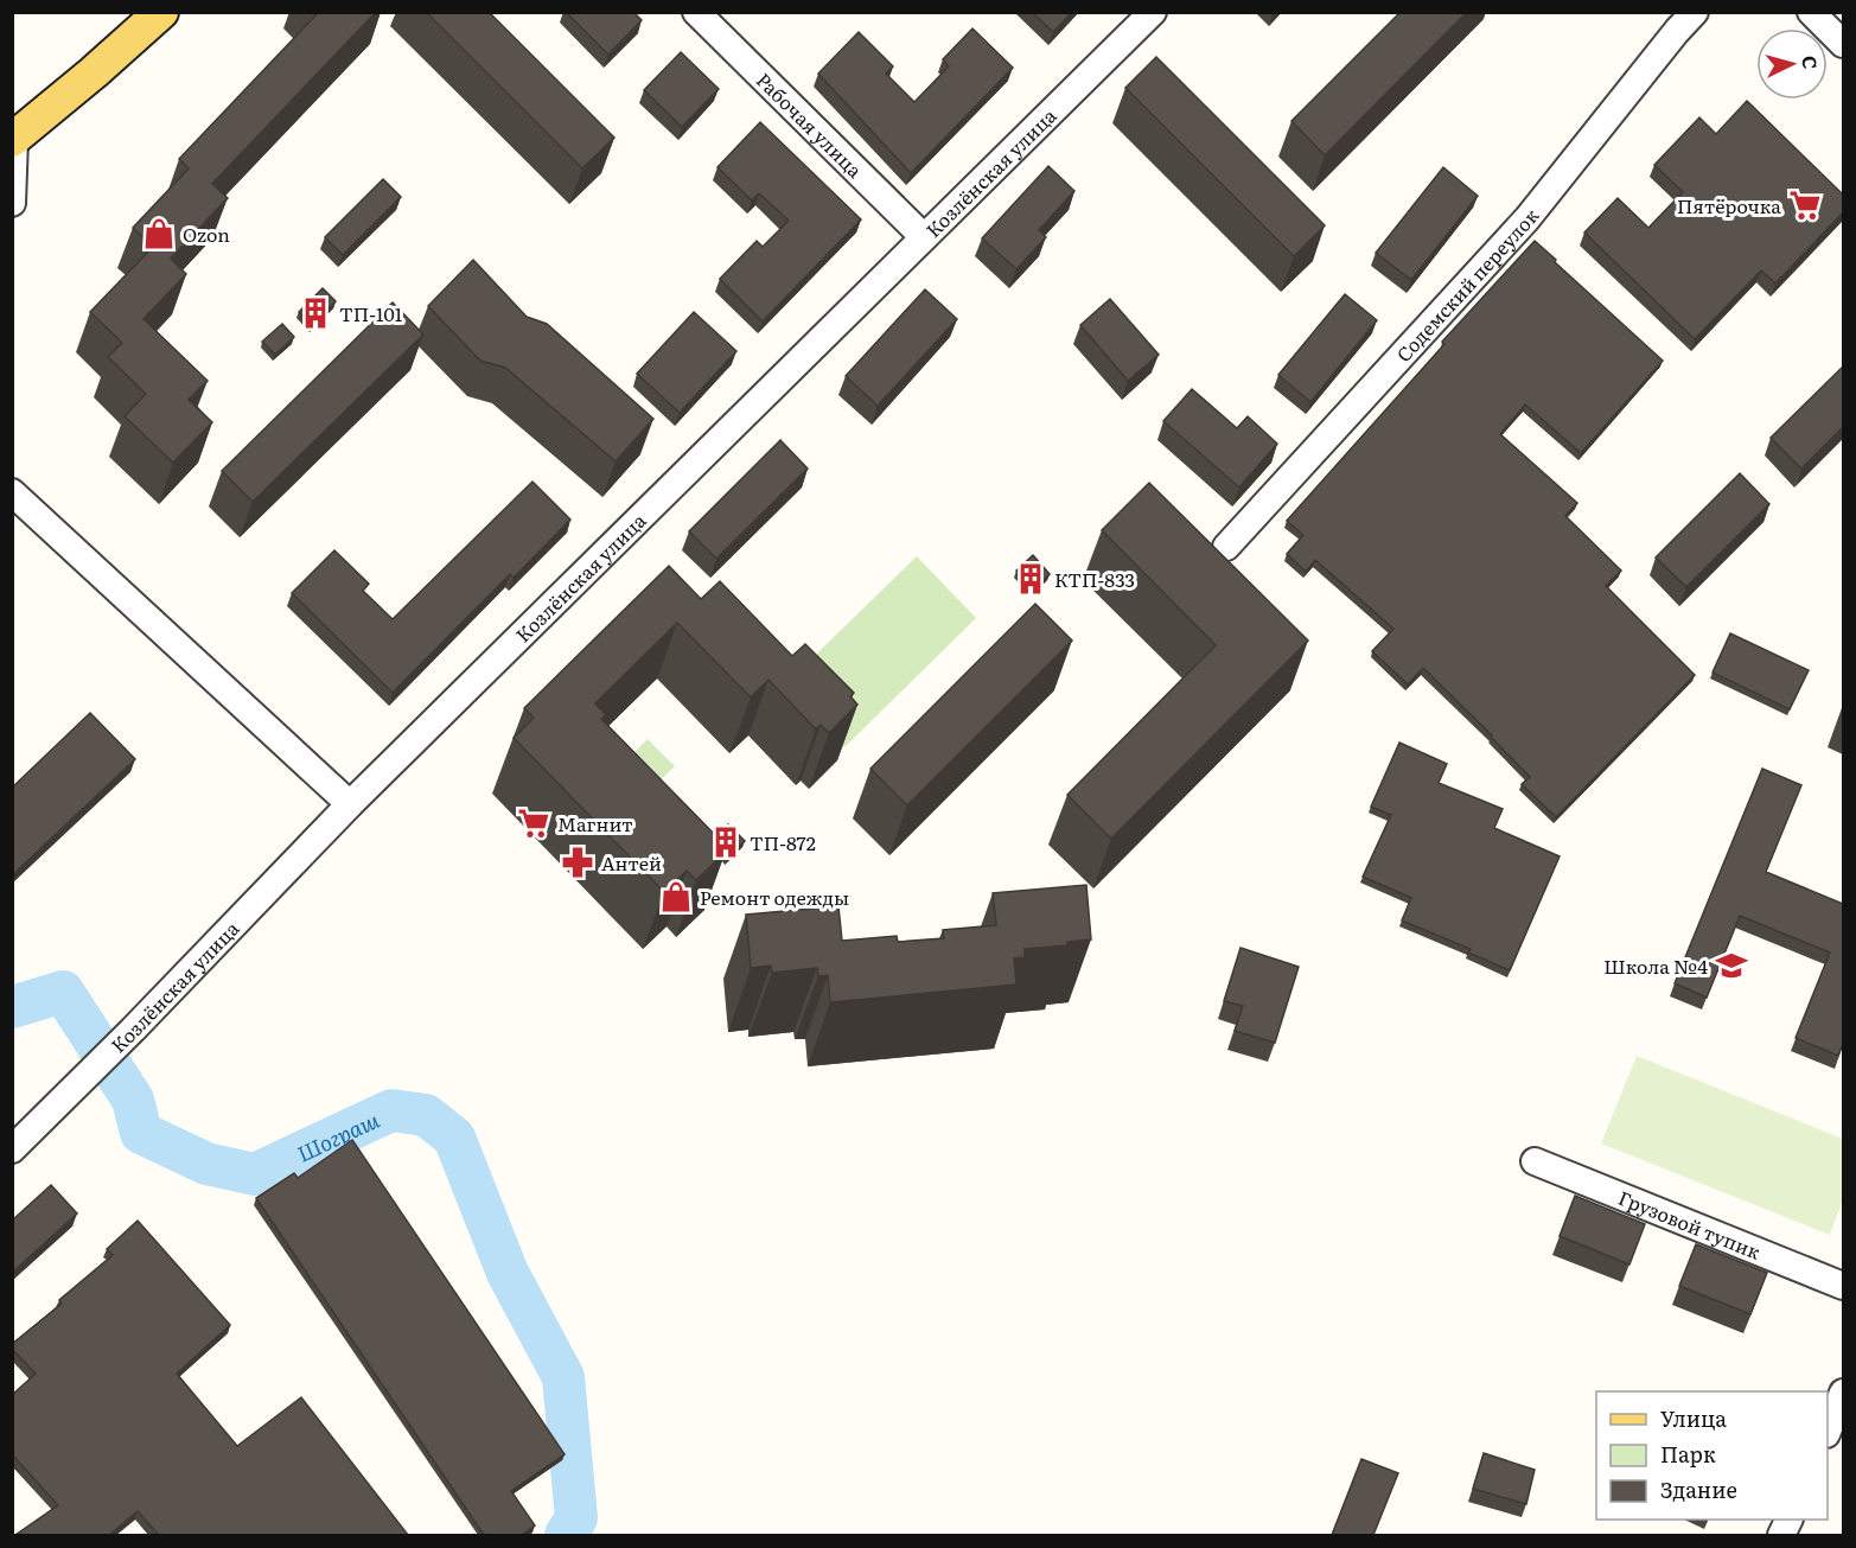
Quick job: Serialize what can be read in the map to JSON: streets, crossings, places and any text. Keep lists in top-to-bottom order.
{
  "streets": {
    "street": [
      "Рабочая улица",
      "Козлёнская улица",
      "Содемский переулок",
      "Грузовой тупик"
    ]
  },
  "crossings": [
    ["Рабочая улица", "Козлёнская улица"]
  ],
  "water": ["Шограш"],
  "places": {
    "supermarket": ["Пятёрочка", "Магнит"],
    "shop": ["Ozon", "Ремонт одежды"],
    "building": ["ТП-101", "КТП-833", "ТП-872"],
    "pharmacy": ["Антей"],
    "school or university": ["Школа №4"]
  },
  "legend": ["Улица", "Парк", "Здание"],
  "north": "right"
}
